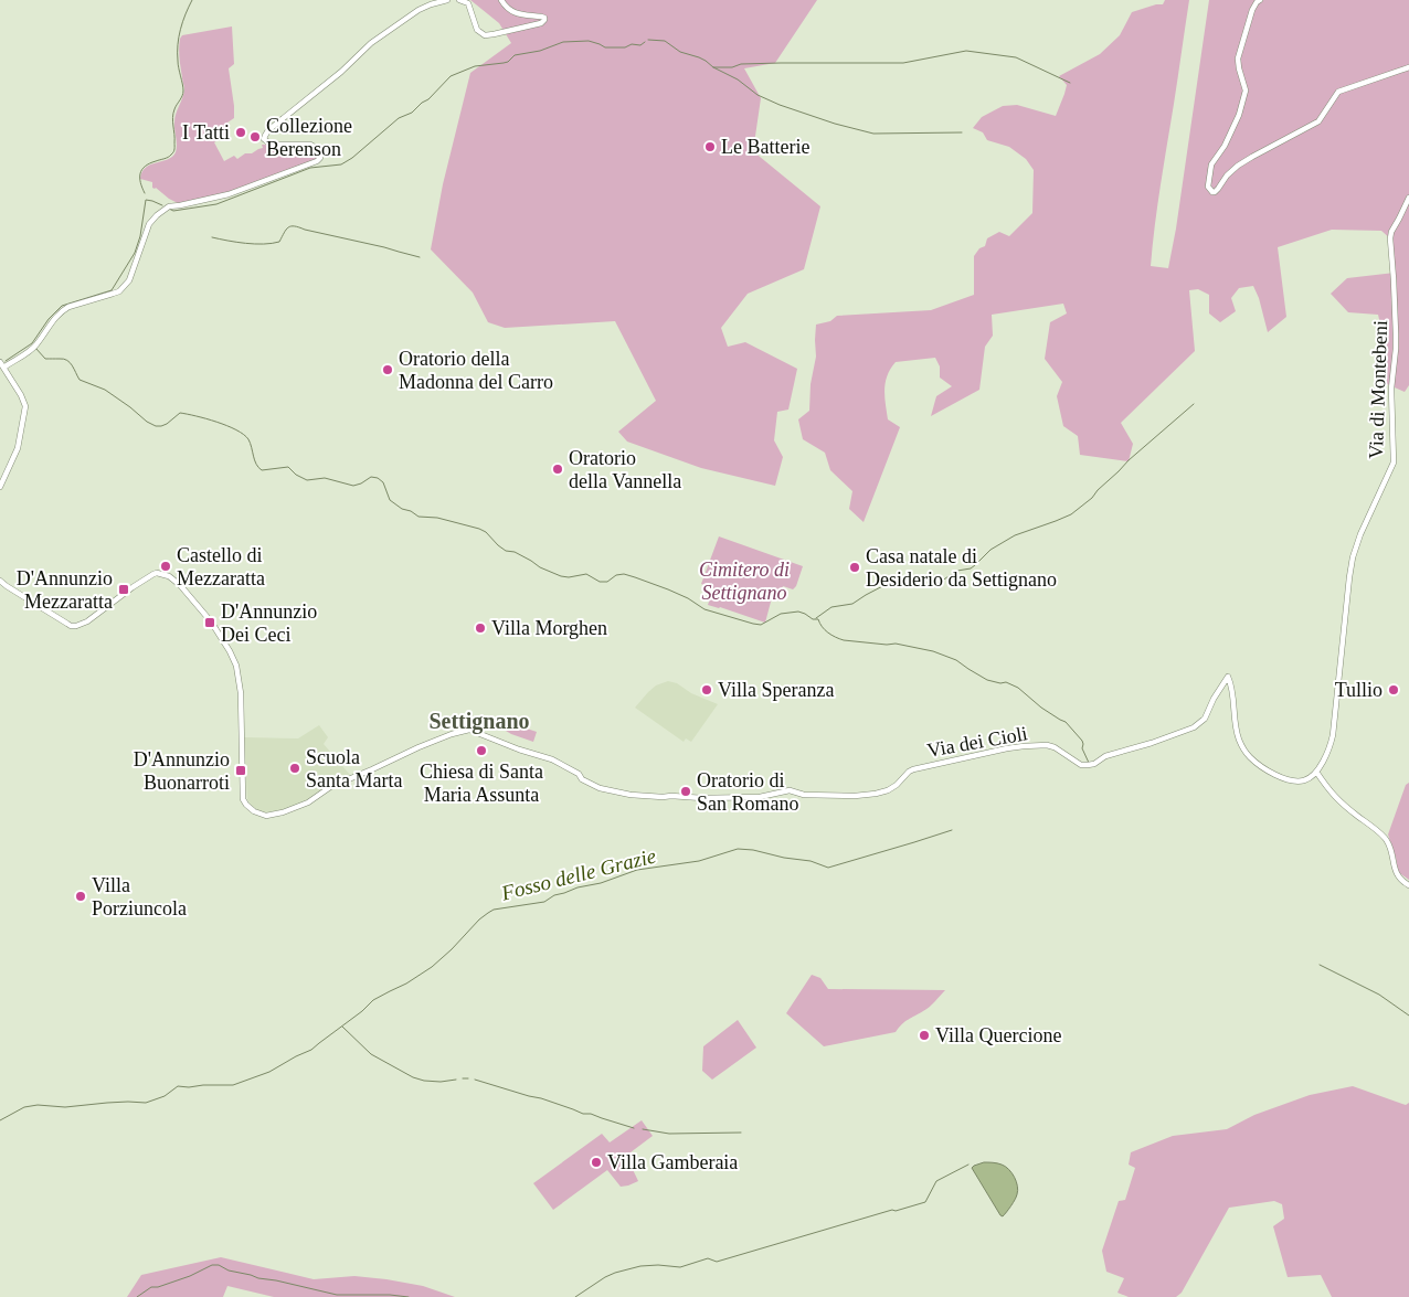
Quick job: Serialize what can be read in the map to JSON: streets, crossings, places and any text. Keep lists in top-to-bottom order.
{
  "streets": {
    "street": ["Via di Montebeni", "Via dei Cioli"]
  },
  "crossings": [
    ["Via di Montebeni", "Via dei Cioli"]
  ],
  "districts": ["Settignano"],
  "water": ["Fosso delle Grazie"],
  "parks": ["Cimitero di Settignano"],
  "places": {
    "other": [
      "I Tatti",
      "Collezione Berenson",
      "Le Batterie",
      "Oratorio della Madonna del Carro",
      "Oratorio della Vannella",
      "Castello di Mezzaratta",
      "Casa natale di Desiderio da Settignano",
      "Villa Morghen",
      "Villa Speranza",
      "Tullio",
      "Chiesa di Santa Maria Assunta",
      "Scuola Santa Marta",
      "Oratorio di San Romano",
      "Villa Porziuncola",
      "Villa Quercione",
      "Villa Gamberaia"
    ],
    "transit": ["D'Annunzio Mezzaratta", "D'Annunzio Dei Ceci", "D'Annunzio Buonarroti"]
  }
}
